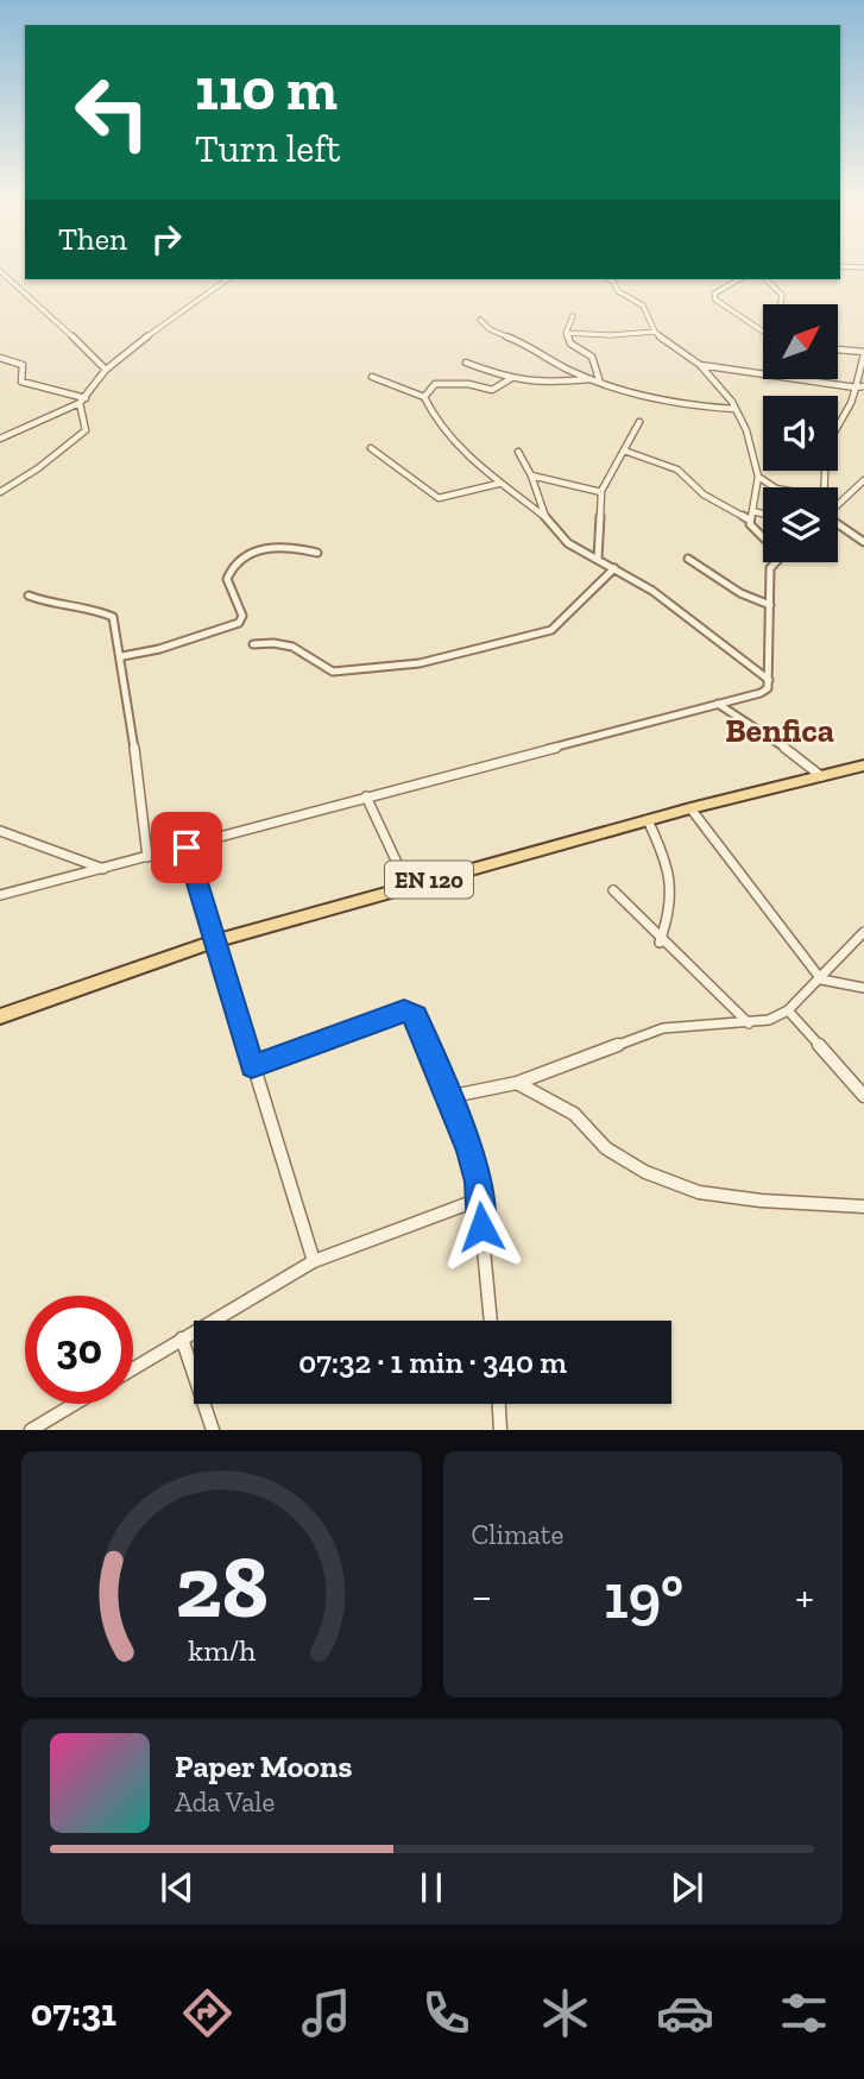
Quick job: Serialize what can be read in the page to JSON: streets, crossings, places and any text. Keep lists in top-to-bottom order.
{
  "streets": {
    "main road": ["EN 120"]
  },
  "districts": ["Benfica"],
  "north": "top right",
  "page": {
    "turn": ["110 m", "Turn left"],
    "then": "Then",
    "limit": "30",
    "trip": "07:32 · 1 min · 340 m",
    "tile": "Climate",
    "heat": ["−", "19°", "+"],
    "song": ["Paper Moons", "Ada Vale"],
    "tabs": "07:31",
    "gauge": ["28", "km/h"]
  }
}
